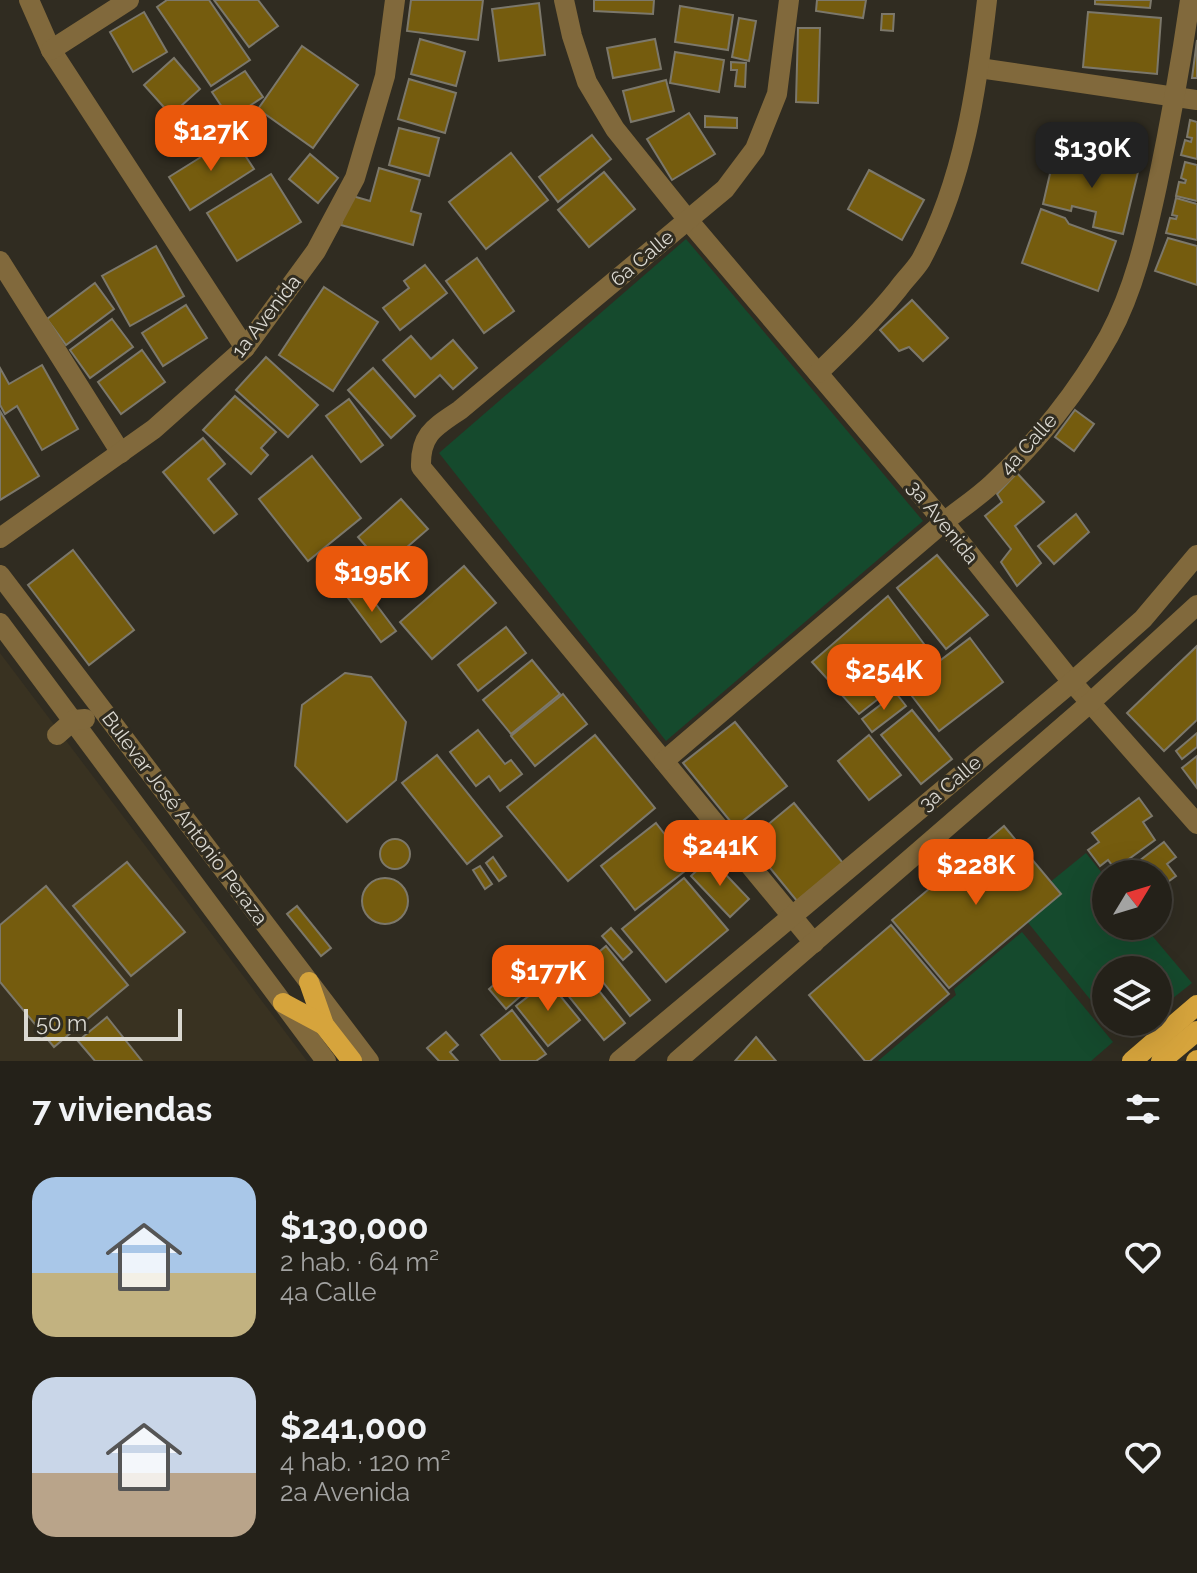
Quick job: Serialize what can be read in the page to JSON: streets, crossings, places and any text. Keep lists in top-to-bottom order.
{
  "streets": {
    "street": [
      "6a Calle",
      "1a Avenida",
      "4a Calle",
      "3a Avenida",
      "3a Calle",
      "Bulevar José Antonio Peraza"
    ]
  },
  "crossings": [
    ["6a Calle", "4a Calle"],
    ["6a Calle", "3a Avenida"],
    ["4a Calle", "3a Avenida"],
    ["3a Avenida", "3a Calle"]
  ],
  "scale_bar": "50 m",
  "north": "top right",
  "page": {
    "price": [
      "$127K",
      "$130K",
      "$195K",
      "$254K",
      "$241K",
      "$228K",
      "$177K"
    ],
    "scale": "50 m",
    "heading": "7 viviendas",
    "list": [
      {
        "name": "$130,000",
        "note": "2 hab. · 64 m² · 4a Calle"
      },
      {
        "name": "$241,000",
        "note": "4 hab. · 120 m² · 2a Avenida"
      }
    ]
  }
}
